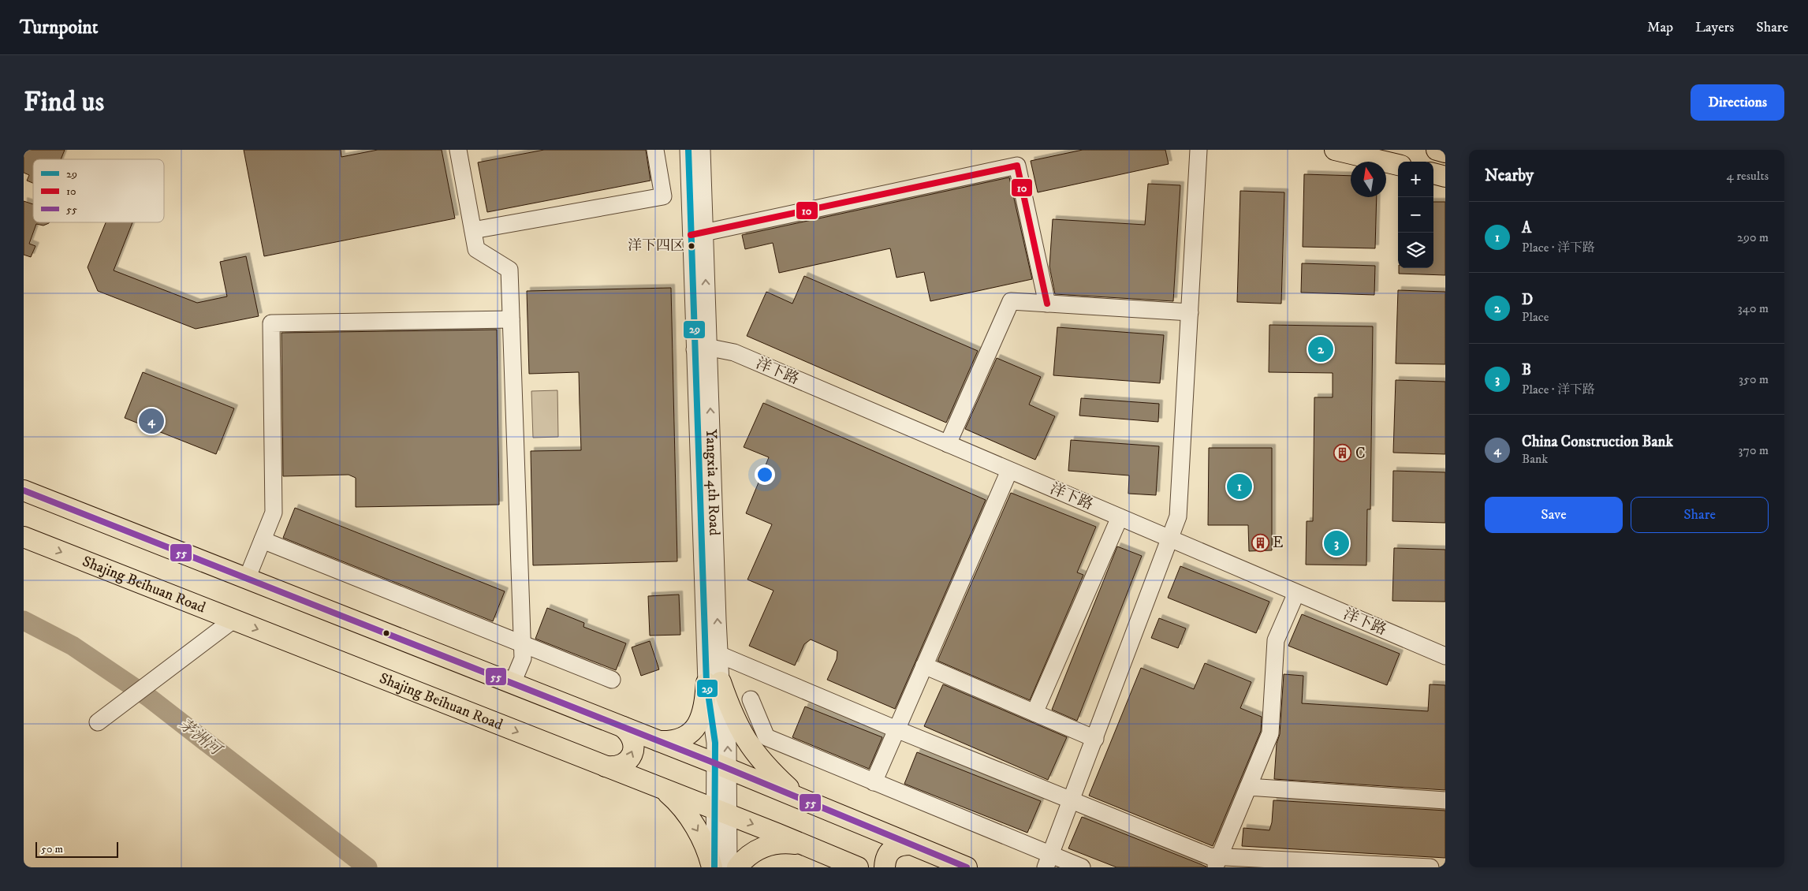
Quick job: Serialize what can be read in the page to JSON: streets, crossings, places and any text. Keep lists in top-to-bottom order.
{
  "streets": {
    "main road": ["Shajing Beihuan Road"],
    "street": ["洋下路", "Yangxia 4th Road"]
  },
  "crossings": [
    ["洋下路", "Yangxia 4th Road"],
    ["Yangxia 4th Road", "Shajing Beihuan Road"]
  ],
  "water": ["茅洲河"],
  "places": {
    "other": ["洋下四区"],
    "building": ["C", "E"]
  },
  "lines": ["transit line 29", "transit line 10", "transit line 55"],
  "legend": ["29", "10", "55"],
  "scale_bar": "50 m",
  "north": "top",
  "page": {
    "header": "Turnpoint",
    "nav": ["Map", "Layers", "Share"],
    "buttons": [
      "Directions",
      ["Save", "Share"]
    ],
    "title": "Find us",
    "heading": ["Nearby", "4 results"],
    "map_buttons": ["+", "−"],
    "list": [
      {
        "mark": "1",
        "name": "A",
        "note": "Place · 洋下路",
        "value": "290 m"
      },
      {
        "mark": "2",
        "name": "D",
        "note": "Place",
        "value": "340 m"
      },
      {
        "mark": "3",
        "name": "B",
        "note": "Place · 洋下路",
        "value": "350 m"
      },
      {
        "mark": "4",
        "name": "China Construction Bank",
        "note": "Bank",
        "value": "370 m"
      }
    ],
    "pins": [
      "2",
      "4",
      "1",
      "3"
    ],
    "scale": "50 m"
  }
}
